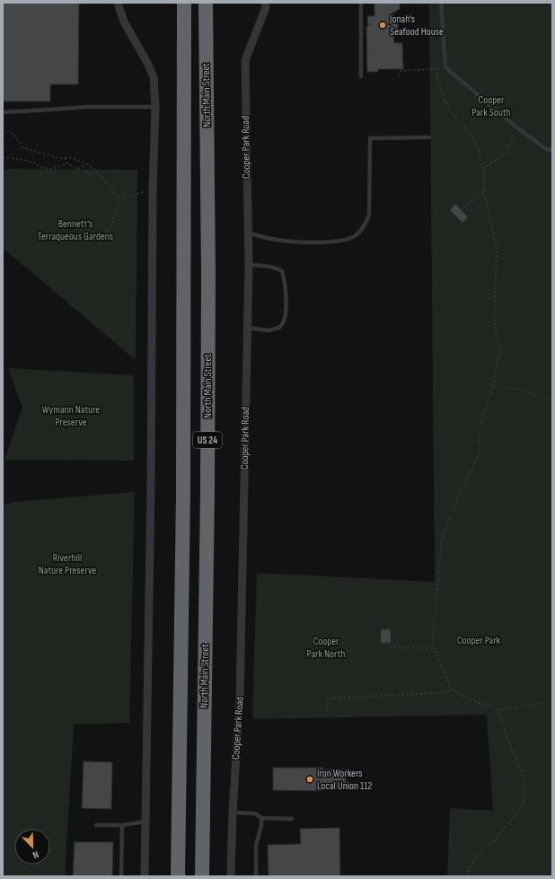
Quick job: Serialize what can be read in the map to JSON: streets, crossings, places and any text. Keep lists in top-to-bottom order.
{
  "streets": {
    "highway": ["North Main Street", "US 24"],
    "street": ["Cooper Park Road"]
  },
  "parks": [
    "Cooper Park South",
    "Bennett's Terraqueous Gardens",
    "Wymann Nature Preserve",
    "Riverhill Nature Preserve",
    "Cooper Park",
    "Cooper Park North"
  ],
  "places": ["Jonah's Seafood House", "Iron Workers Local Union 112"],
  "north": "bottom right"
}
